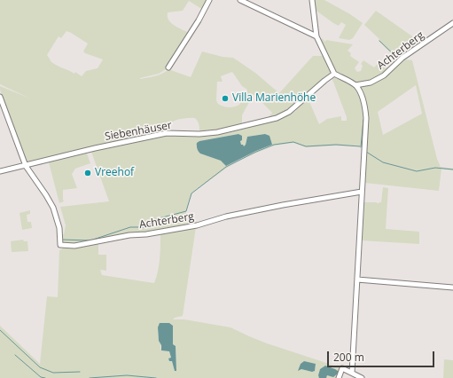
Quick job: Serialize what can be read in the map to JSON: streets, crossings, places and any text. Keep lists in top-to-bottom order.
{
  "streets": {
    "street": ["Achterberg", "Siebenhäuser"]
  },
  "crossings": [
    ["Achterberg", "Siebenhäuser"]
  ],
  "places": ["Villa Marienhöhe", "Vreehof"],
  "scale_bar": "200 m"
}
